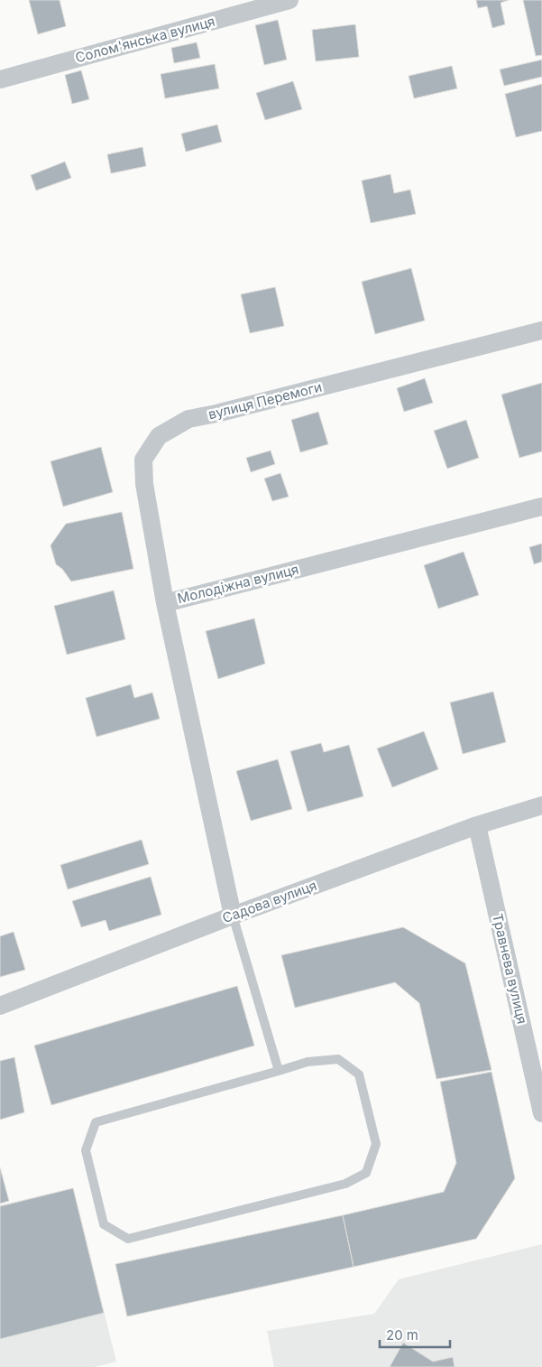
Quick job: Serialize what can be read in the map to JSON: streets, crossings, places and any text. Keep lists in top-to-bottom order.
{
  "streets": {
    "street": [
      "Солом'янська вулиця",
      "вулиця Перемоги",
      "Молодіжна вулиця",
      "Садова вулиця",
      "Травнева вулиця"
    ]
  },
  "crossings": [
    ["вулиця Перемоги", "Молодіжна вулиця"],
    ["Молодіжна вулиця", "Садова вулиця"],
    ["Садова вулиця", "Травнева вулиця"]
  ],
  "scale_bar": "20 m"
}
